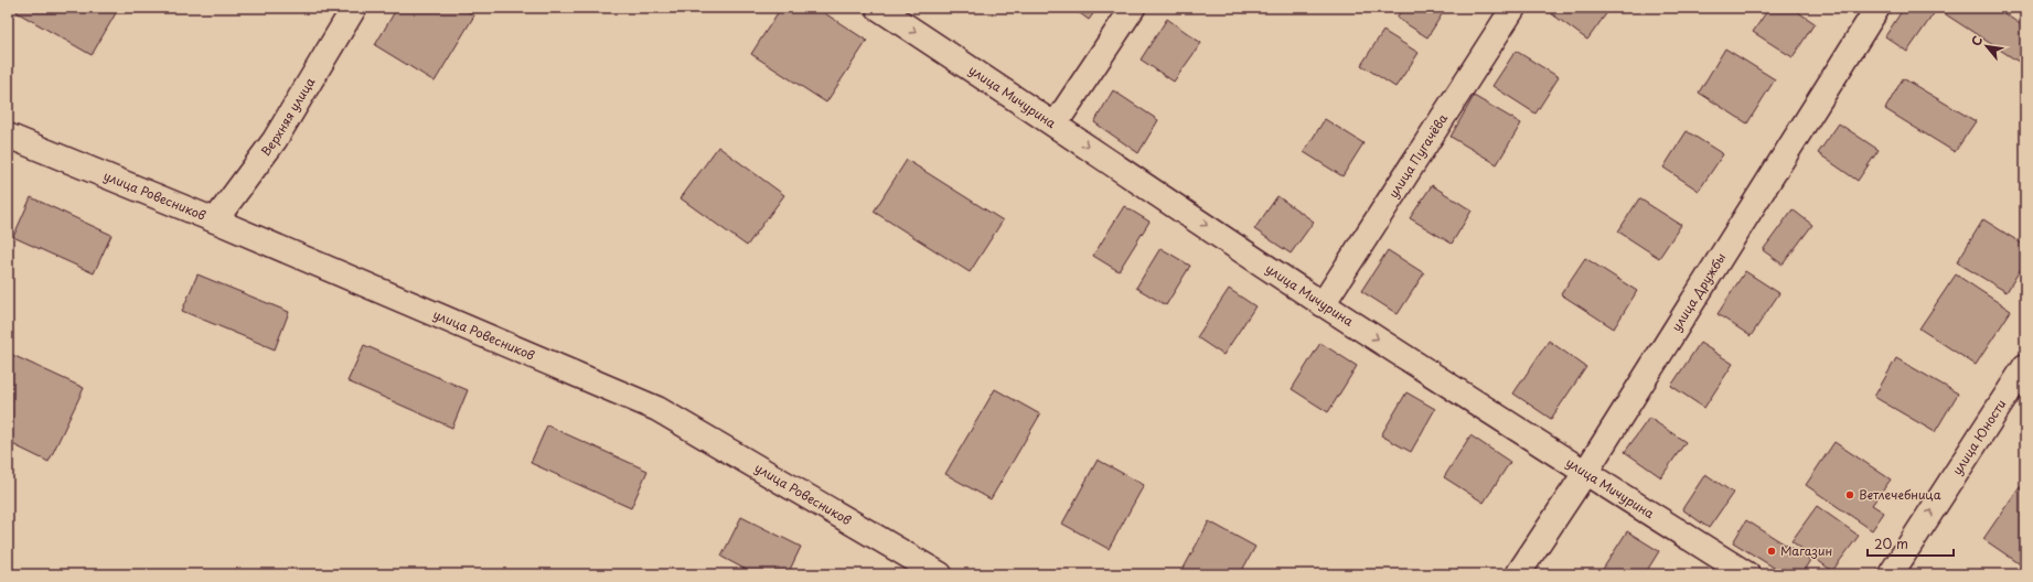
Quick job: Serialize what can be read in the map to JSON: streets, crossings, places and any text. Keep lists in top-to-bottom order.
{
  "streets": {
    "street": [
      "улица Мичурина",
      "Верхняя улица",
      "улица Пугачёва",
      "улица Ровесников",
      "улица Дружбы",
      "улица Юности"
    ]
  },
  "crossings": [
    ["улица Мичурина", "улица Пугачёва"],
    ["улица Мичурина", "улица Дружбы"],
    ["Верхняя улица", "улица Ровесников"]
  ],
  "one_way": ["улица Мичурина", "улица Юности"],
  "places": ["Ветлечебница", "Магазин"],
  "scale_bar": "20 m",
  "north": "top left"
}
